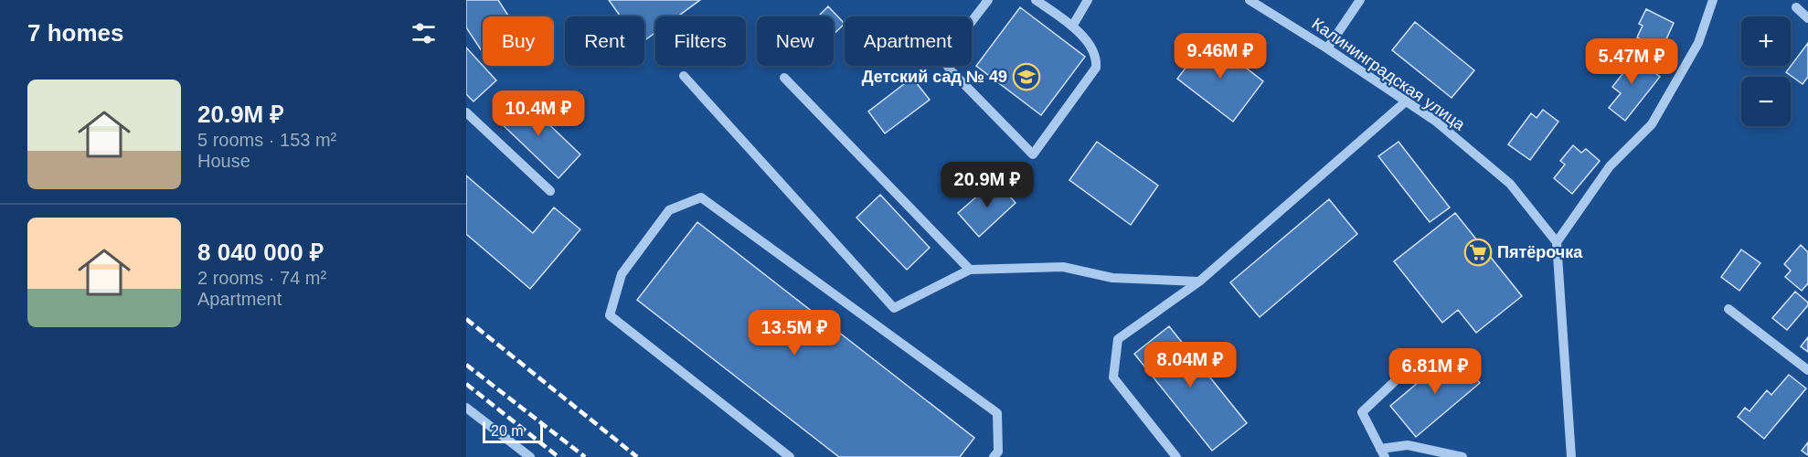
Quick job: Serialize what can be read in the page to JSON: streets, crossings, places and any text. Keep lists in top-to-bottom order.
{
  "streets": {
    "street": ["Калининградская улица"]
  },
  "places": {
    "school or university": ["Детский сад № 49"],
    "supermarket": ["Пятёрочка"]
  },
  "scale_bar": "20 m",
  "page": {
    "heading": "7 homes",
    "map_buttons": ["+", "−"],
    "chip": [
      "Buy",
      "Rent",
      "Filters",
      "New",
      "Apartment"
    ],
    "price": [
      "9.46M ₽",
      "5.47M ₽",
      "10.4M ₽",
      "20.9M ₽",
      "13.5M ₽",
      "8.04M ₽",
      "6.81M ₽"
    ],
    "list": [
      {
        "name": "20.9M ₽",
        "note": "5 rooms · 153 m² · House"
      },
      {
        "name": "8 040 000 ₽",
        "note": "2 rooms · 74 m² · Apartment"
      }
    ],
    "scale": "20 m"
  }
}
